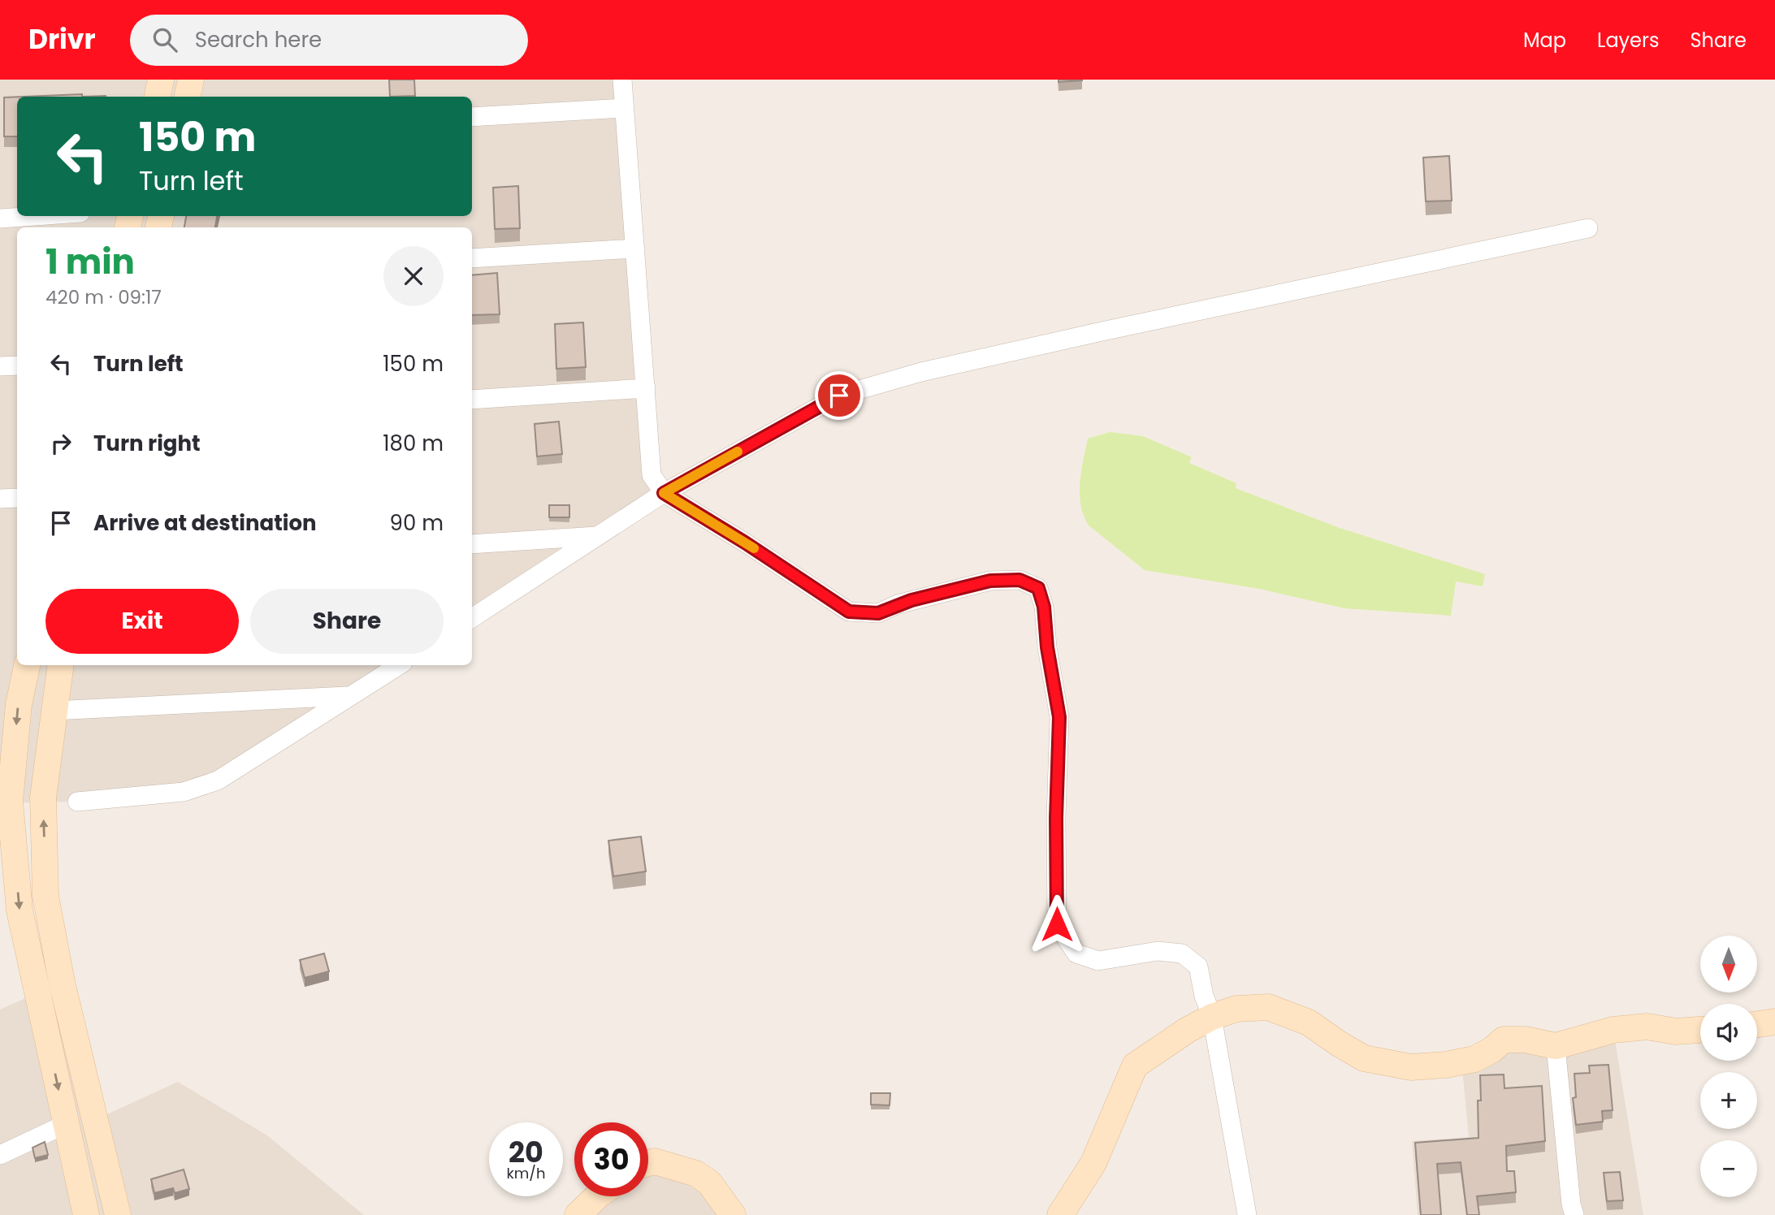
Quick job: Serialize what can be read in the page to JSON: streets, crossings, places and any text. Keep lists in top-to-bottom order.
{
  "north": "bottom",
  "page": {
    "header": "Drivr",
    "search": "Search here",
    "nav": ["Map", "Layers", "Share"],
    "turn": ["150 m", "Turn left"],
    "heading": ["1 min", "420 m · 09:17"],
    "list": [
      {
        "name": "Turn left",
        "value": "150 m"
      },
      {
        "name": "Turn right",
        "value": "180 m"
      },
      {
        "name": "Arrive at destination",
        "value": "90 m"
      }
    ],
    "buttons": ["Exit", "Share"],
    "map_buttons": ["+", "−"],
    "speed": "20 km/h",
    "limit": "30"
  }
}
